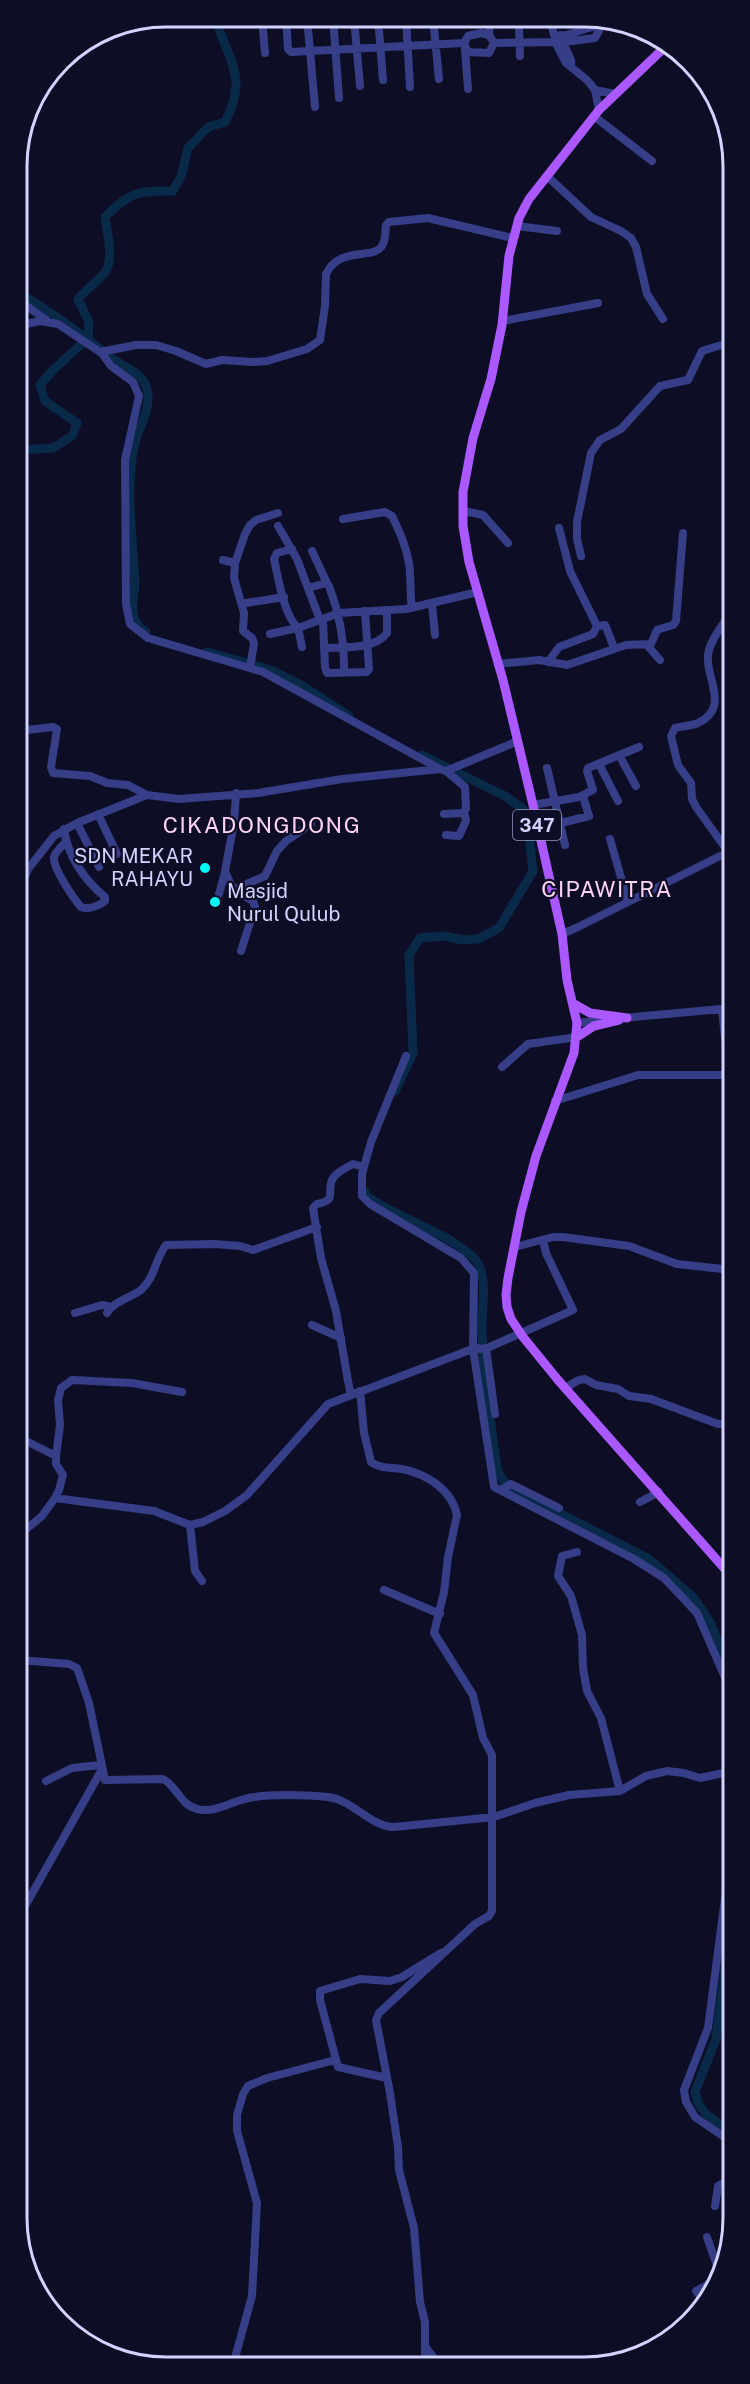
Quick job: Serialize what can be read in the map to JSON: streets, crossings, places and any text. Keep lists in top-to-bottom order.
{
  "streets": {
    "main road": ["347"]
  },
  "districts": ["CIKADONGDONG", "CIPAWITRA"],
  "places": ["SDN MEKAR RAHAYU", "Masjid Nurul Qulub"]
}
